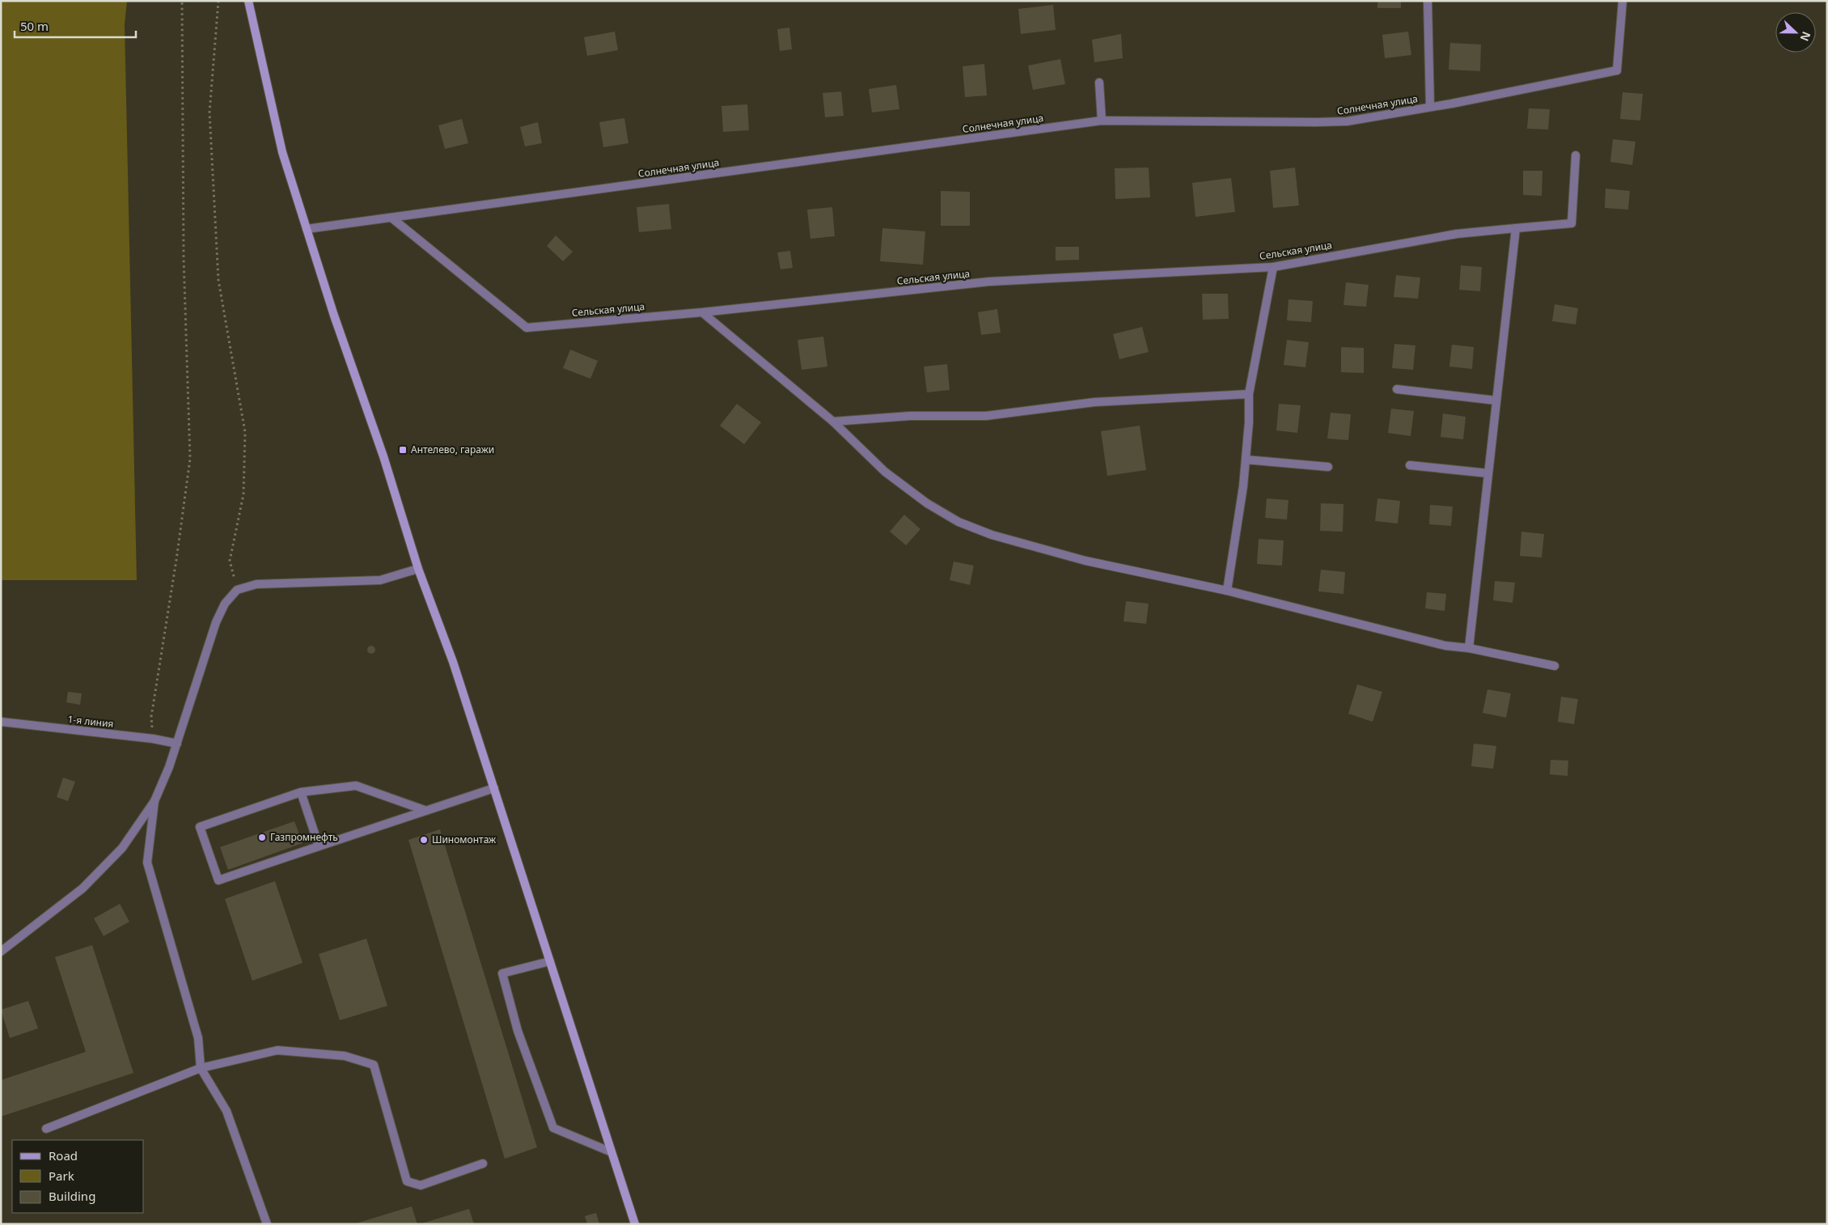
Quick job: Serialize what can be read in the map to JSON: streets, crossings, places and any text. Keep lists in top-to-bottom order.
{
  "streets": {
    "street": ["Солнечная улица", "Сельская улица", "1-я линия"]
  },
  "crossings": [
    ["Солнечная улица", "Сельская улица"]
  ],
  "places": {
    "transit": ["Антелево, гаражи"],
    "other": ["Газпромнефть", "Шиномонтаж"]
  },
  "legend": ["Road", "Park", "Building"],
  "scale_bar": "50 m",
  "north": "right"
}
